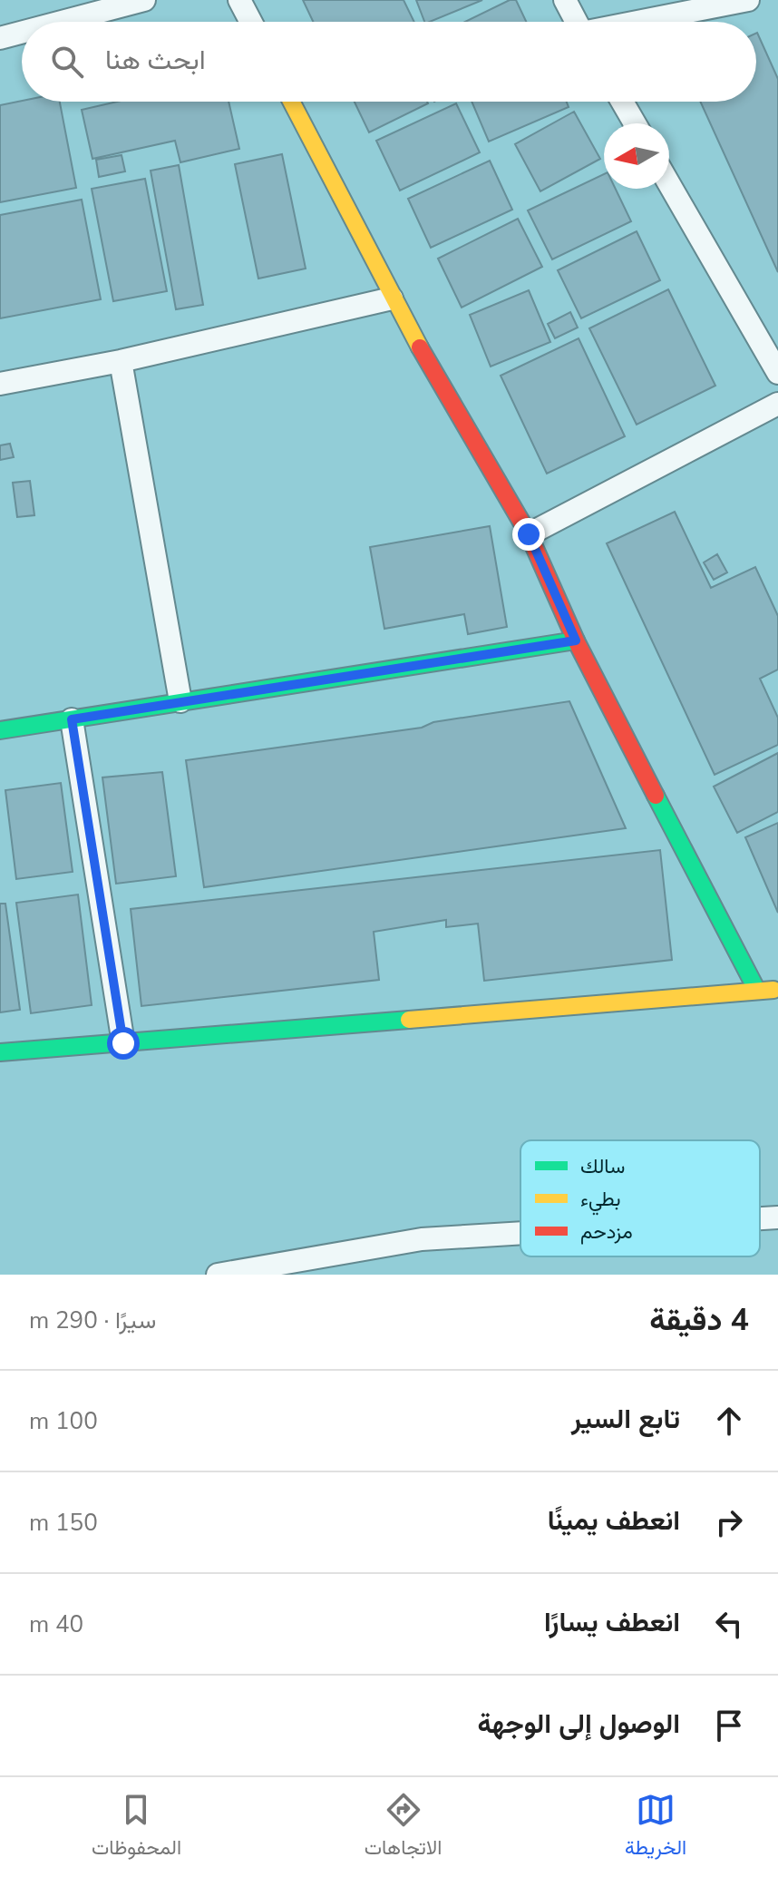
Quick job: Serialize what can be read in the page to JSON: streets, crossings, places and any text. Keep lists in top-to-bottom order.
{
  "legend": ["سالك", "بطيء", "مزدحم"],
  "north": "left",
  "page": {
    "search": "ابحث هنا",
    "heading": ["4 دقيقة", "سيرًا · 290 m"],
    "list": [
      ["تابع السير", "100 m"],
      ["انعطف يمينًا", "150 m"],
      ["انعطف يسارًا", "40 m"],
      "الوصول إلى الوجهة"
    ],
    "nav": ["الخريطة", "الاتجاهات", "المحفوظات"]
  }
}
